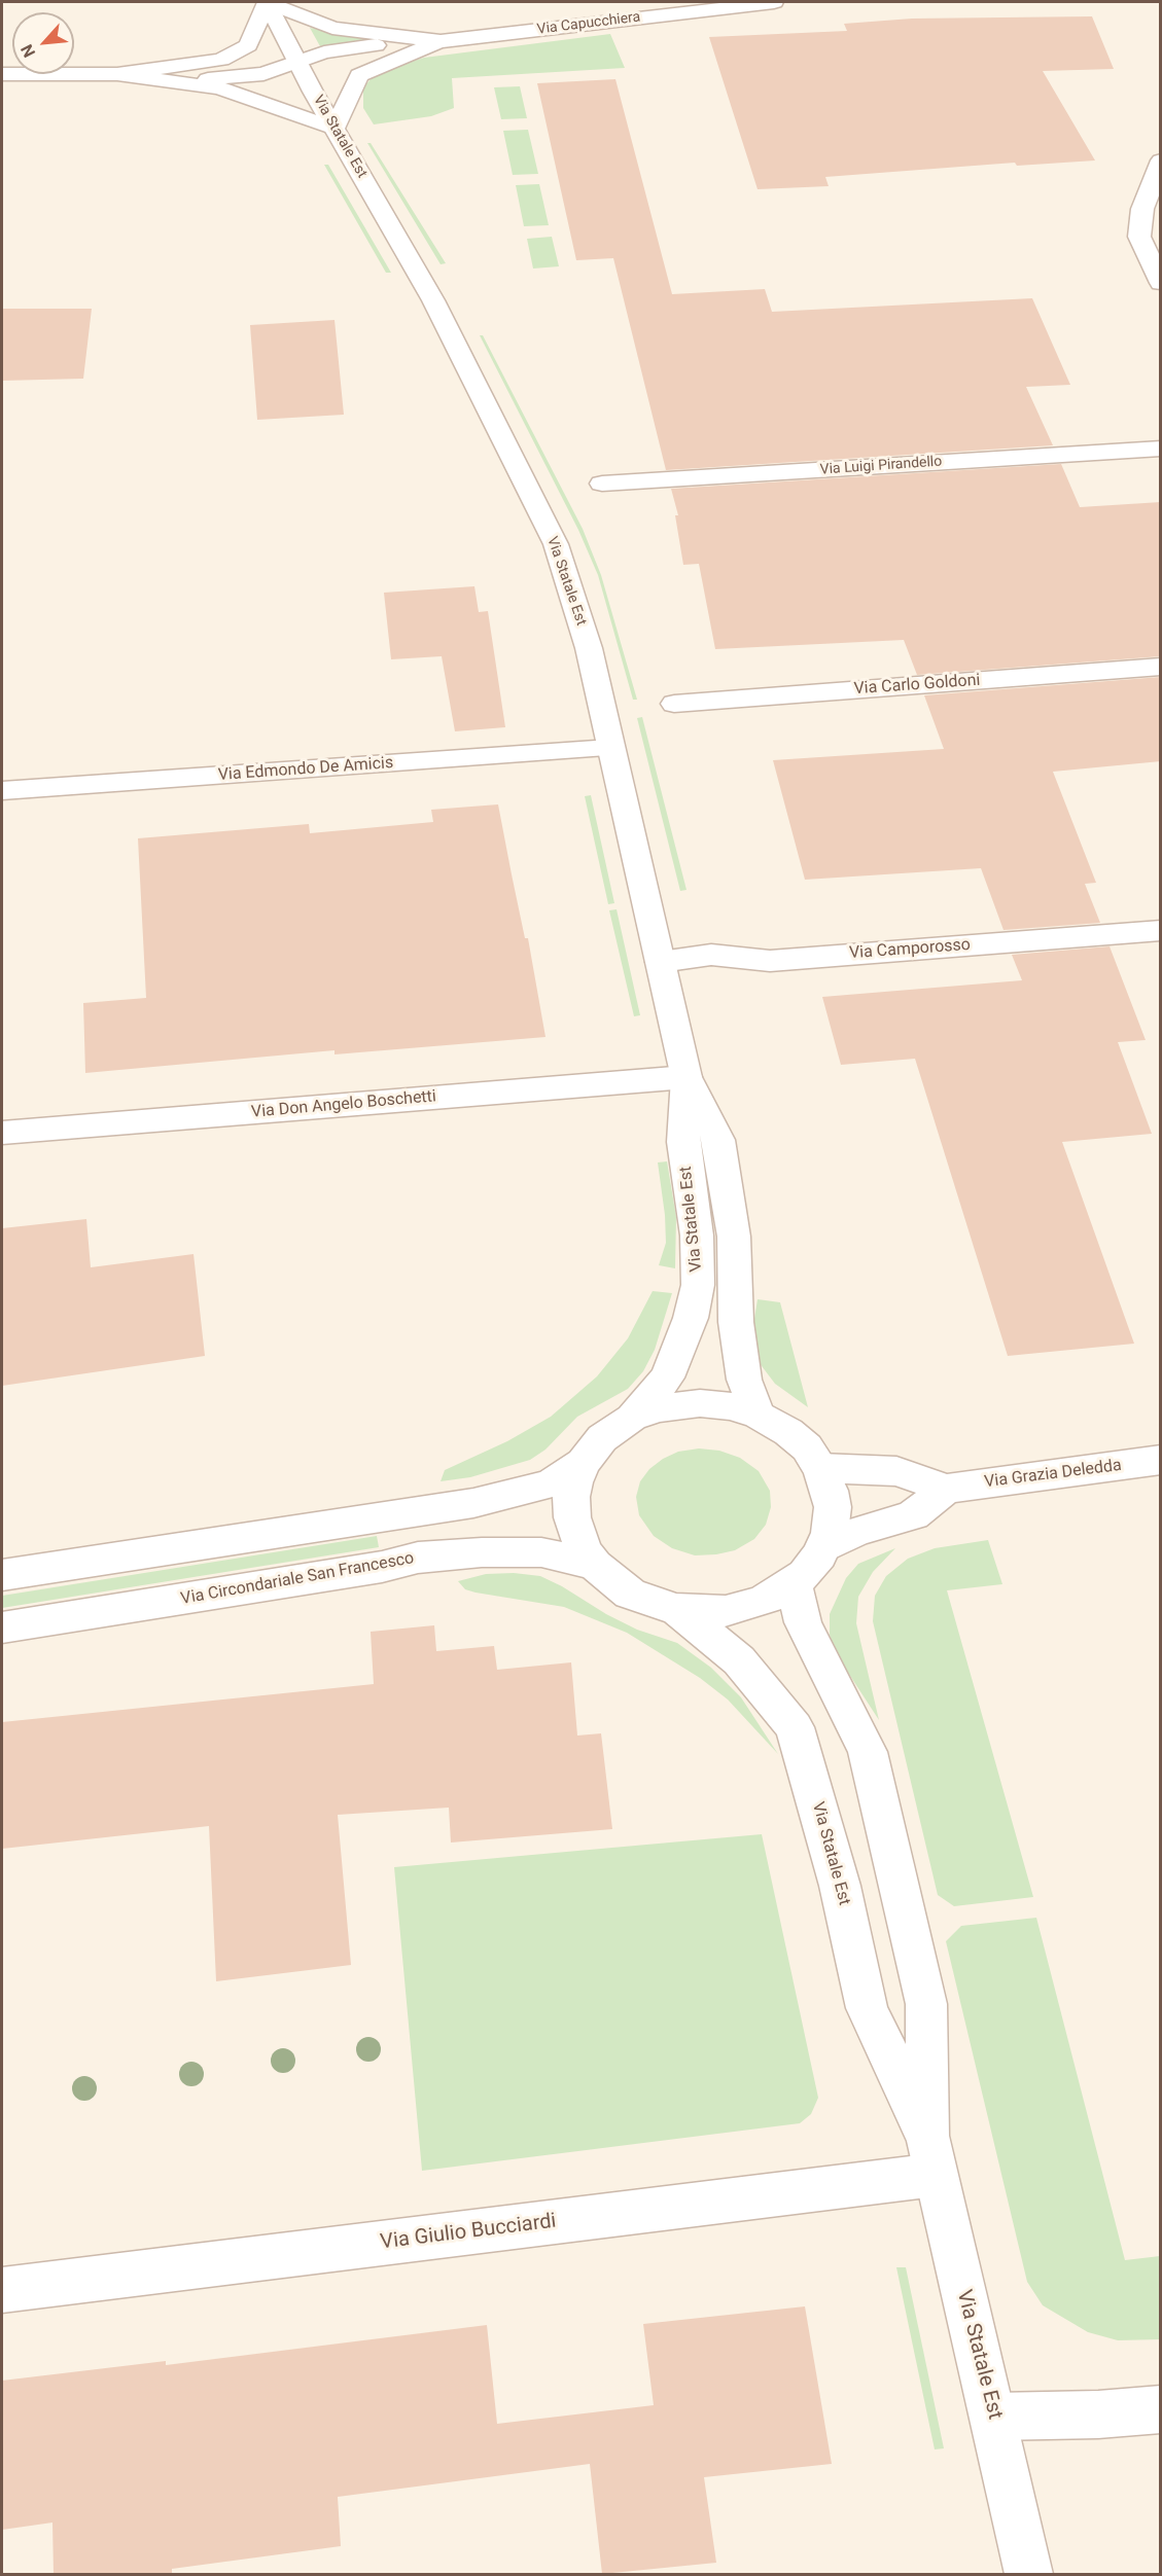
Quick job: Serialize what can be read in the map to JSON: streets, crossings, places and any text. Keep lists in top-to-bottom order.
{
  "streets": {
    "street": [
      "Via Capucchiera",
      "Via Statale Est",
      "Via Luigi Pirandello",
      "Via Carlo Goldoni",
      "Via Edmondo De Amicis",
      "Via Camporosso",
      "Via Don Angelo Boschetti",
      "Via Grazia Deledda",
      "Via Circondariale San Francesco",
      "Via Giulio Bucciardi"
    ]
  },
  "crossings": [
    ["Via Capucchiera", "Via Statale Est"],
    ["Via Statale Est", "Via Edmondo De Amicis"],
    ["Via Statale Est", "Via Camporosso"],
    ["Via Statale Est", "Via Don Angelo Boschetti"],
    ["Via Statale Est", "Via Grazia Deledda"],
    ["Via Statale Est", "Via Circondariale San Francesco"],
    ["Via Statale Est", "Via Giulio Bucciardi"]
  ],
  "north": "bottom left"
}
